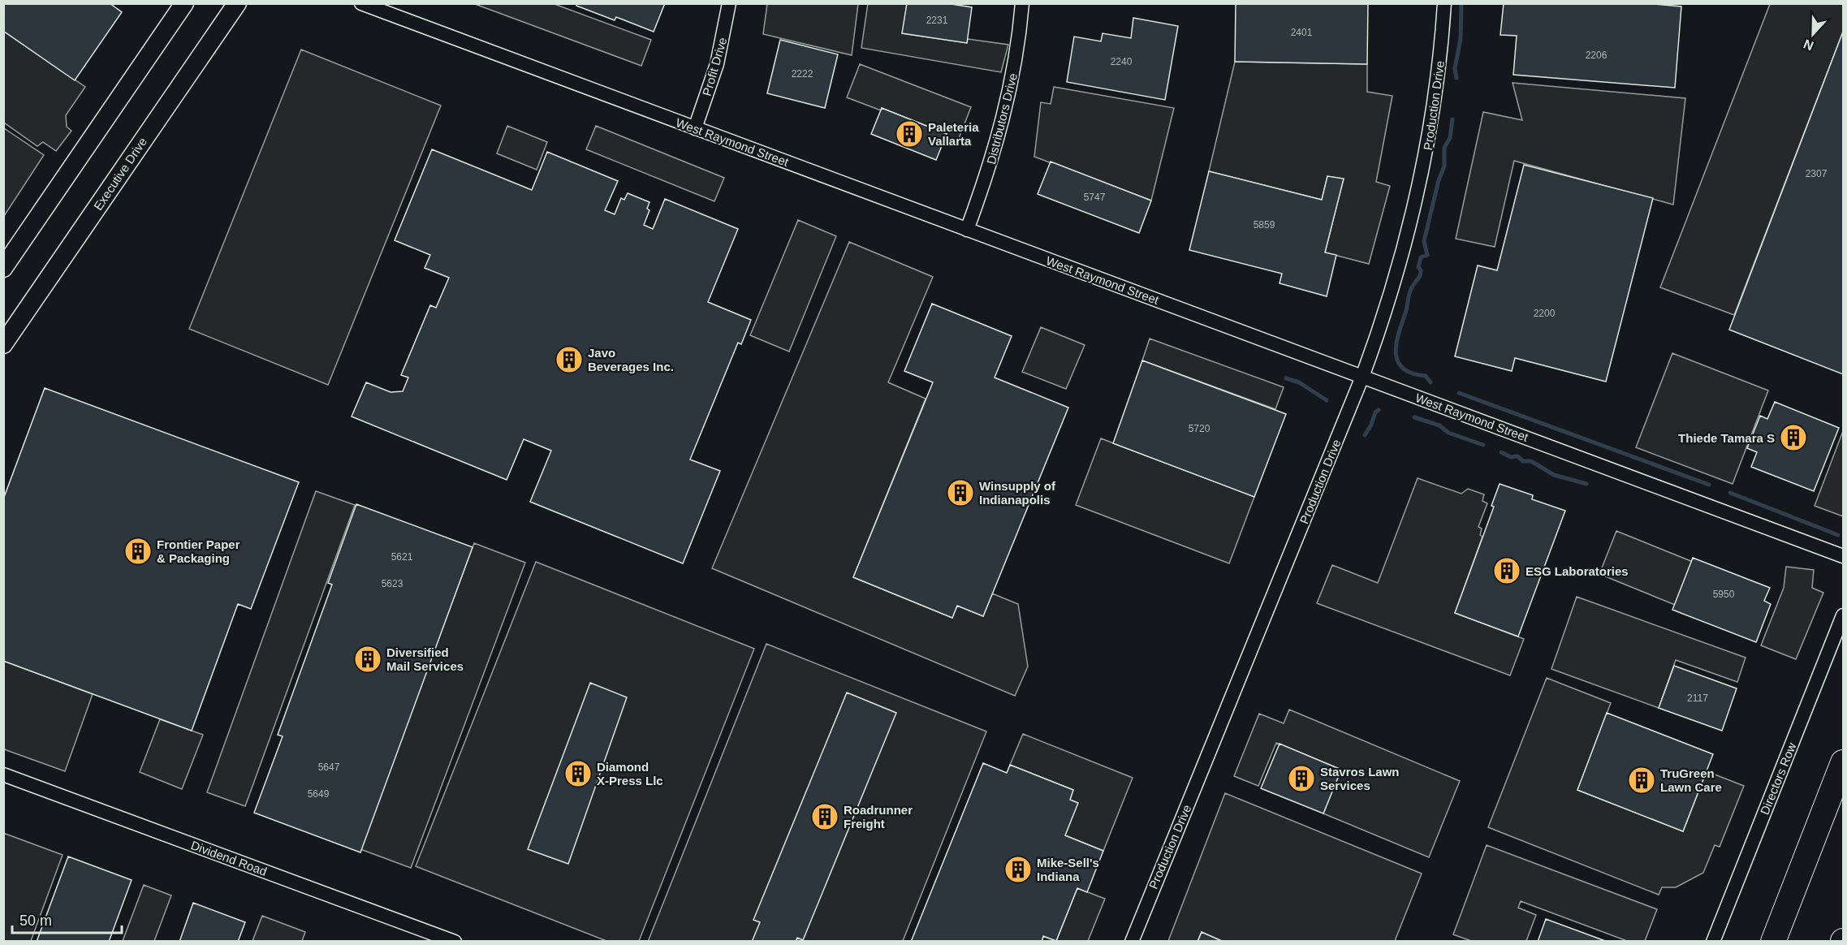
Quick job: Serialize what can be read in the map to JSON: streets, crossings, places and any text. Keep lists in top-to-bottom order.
{
  "streets": {
    "street": [
      "Profit Drive",
      "Production Drive",
      "Distributors Drive",
      "West Raymond Street",
      "Executive Drive",
      "Directors Row",
      "Dividend Road"
    ]
  },
  "crossings": [
    ["Profit Drive", "West Raymond Street"],
    ["Production Drive", "West Raymond Street"],
    ["Distributors Drive", "West Raymond Street"]
  ],
  "places": {
    "building": [
      "Paleteria Vallarta",
      "Javo Beverages Inc.",
      "Thiede Tamara S",
      "Winsupply of Indianapolis",
      "Frontier Paper & Packaging",
      "ESG Laboratories",
      "Diversified Mail Services",
      "Diamond X-Press Llc",
      "Stavros Lawn Services",
      "TruGreen Lawn Care",
      "Roadrunner Freight",
      "Mike-Sell's Indiana"
    ]
  },
  "house_numbers": [
    "2231",
    "2401",
    "2206",
    "2240",
    "2222",
    "2307",
    "5747",
    "5859",
    "2200",
    "5720",
    "5621",
    "5623",
    "5950",
    "2117",
    "5647",
    "5649"
  ],
  "scale_bar": "50 m",
  "north": "bottom"
}
